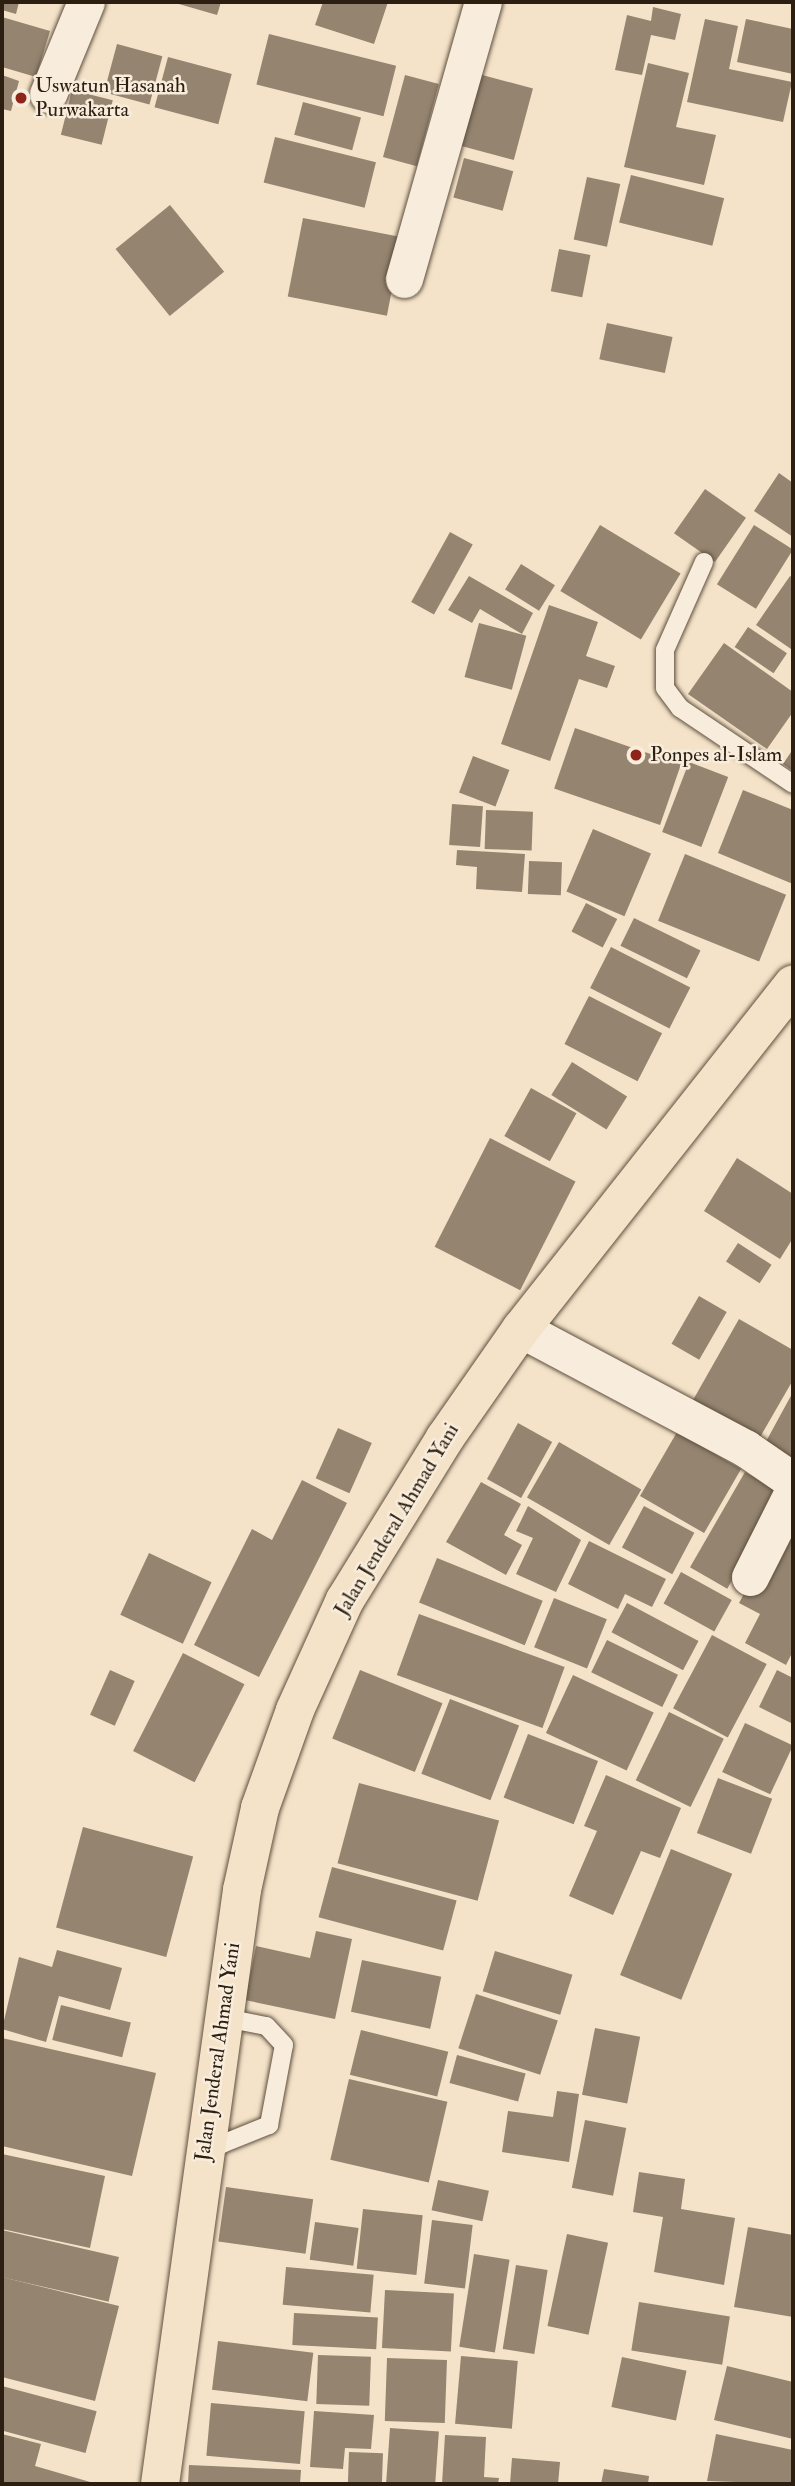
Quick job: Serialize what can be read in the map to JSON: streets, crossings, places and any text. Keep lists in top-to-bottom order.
{
  "streets": {
    "highway": ["Jalan Jenderal Ahmad Yani"]
  },
  "places": ["Uswatun Hasanah Purwakarta", "Ponpes al-Islam"]
}
